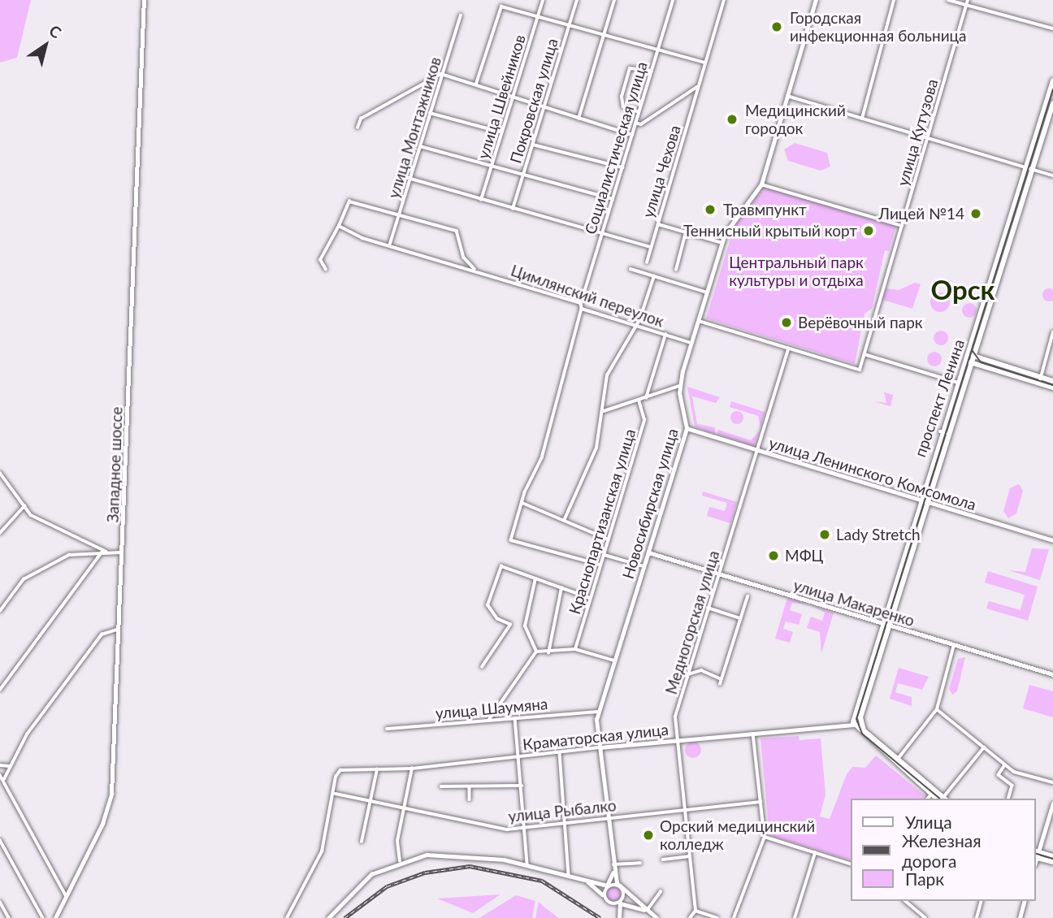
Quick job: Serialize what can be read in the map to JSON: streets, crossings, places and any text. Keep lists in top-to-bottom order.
{
  "streets": {
    "main road": [
      "проспект Ленина",
      "Западное шоссе",
      "улица Ленинского Комсомола",
      "Новосибирская улица",
      "улица Макаренко",
      "Краматорская улица"
    ],
    "street": [
      "улица Швейников",
      "Покровская улица",
      "улица Монтажников",
      "улица Кутузова",
      "Социалистическая улица",
      "улица Чехова",
      "Цимлянский переулок",
      "Краснопартизанская улица",
      "Медногорская улица",
      "улица Шаумяна",
      "улица Рыбалко"
    ]
  },
  "crossings": [
    ["улица Монтажников", "Цимлянский переулок"],
    ["улица Кутузова", "Медногорская улица"],
    ["Социалистическая улица", "улица Чехова"],
    ["Социалистическая улица", "Цимлянский переулок"],
    ["Цимлянский переулок", "Новосибирская улица"],
    ["проспект Ленина", "улица Ленинского Комсомола"],
    ["проспект Ленина", "улица Макаренко"],
    ["проспект Ленина", "Краматорская улица"],
    ["улица Ленинского Комсомола", "Новосибирская улица"],
    ["улица Ленинского Комсомола", "Медногорская улица"],
    ["Новосибирская улица", "улица Макаренко"],
    ["Новосибирская улица", "улица Шаумяна"],
    ["Новосибирская улица", "Краматорская улица"],
    ["Новосибирская улица", "улица Рыбалко"],
    ["улица Макаренко", "Медногорская улица"],
    ["Медногорская улица", "Краматорская улица"],
    ["Медногорская улица", "улица Рыбалко"],
    ["Краматорская улица", "улица Рыбалко"]
  ],
  "districts": ["Орск"],
  "parks": ["Центральный парк культуры и отдыха"],
  "places": [
    "Городская инфекционная больница",
    "Медицинский городок",
    "Травмпункт",
    "Лицей №14",
    "Теннисный крытый корт",
    "Верёвочный парк",
    "Lady Stretch",
    "МФЦ",
    "Орский медицинский колледж"
  ],
  "legend": ["Улица", "Железная дорога", "Парк"],
  "north": "top right"
}
